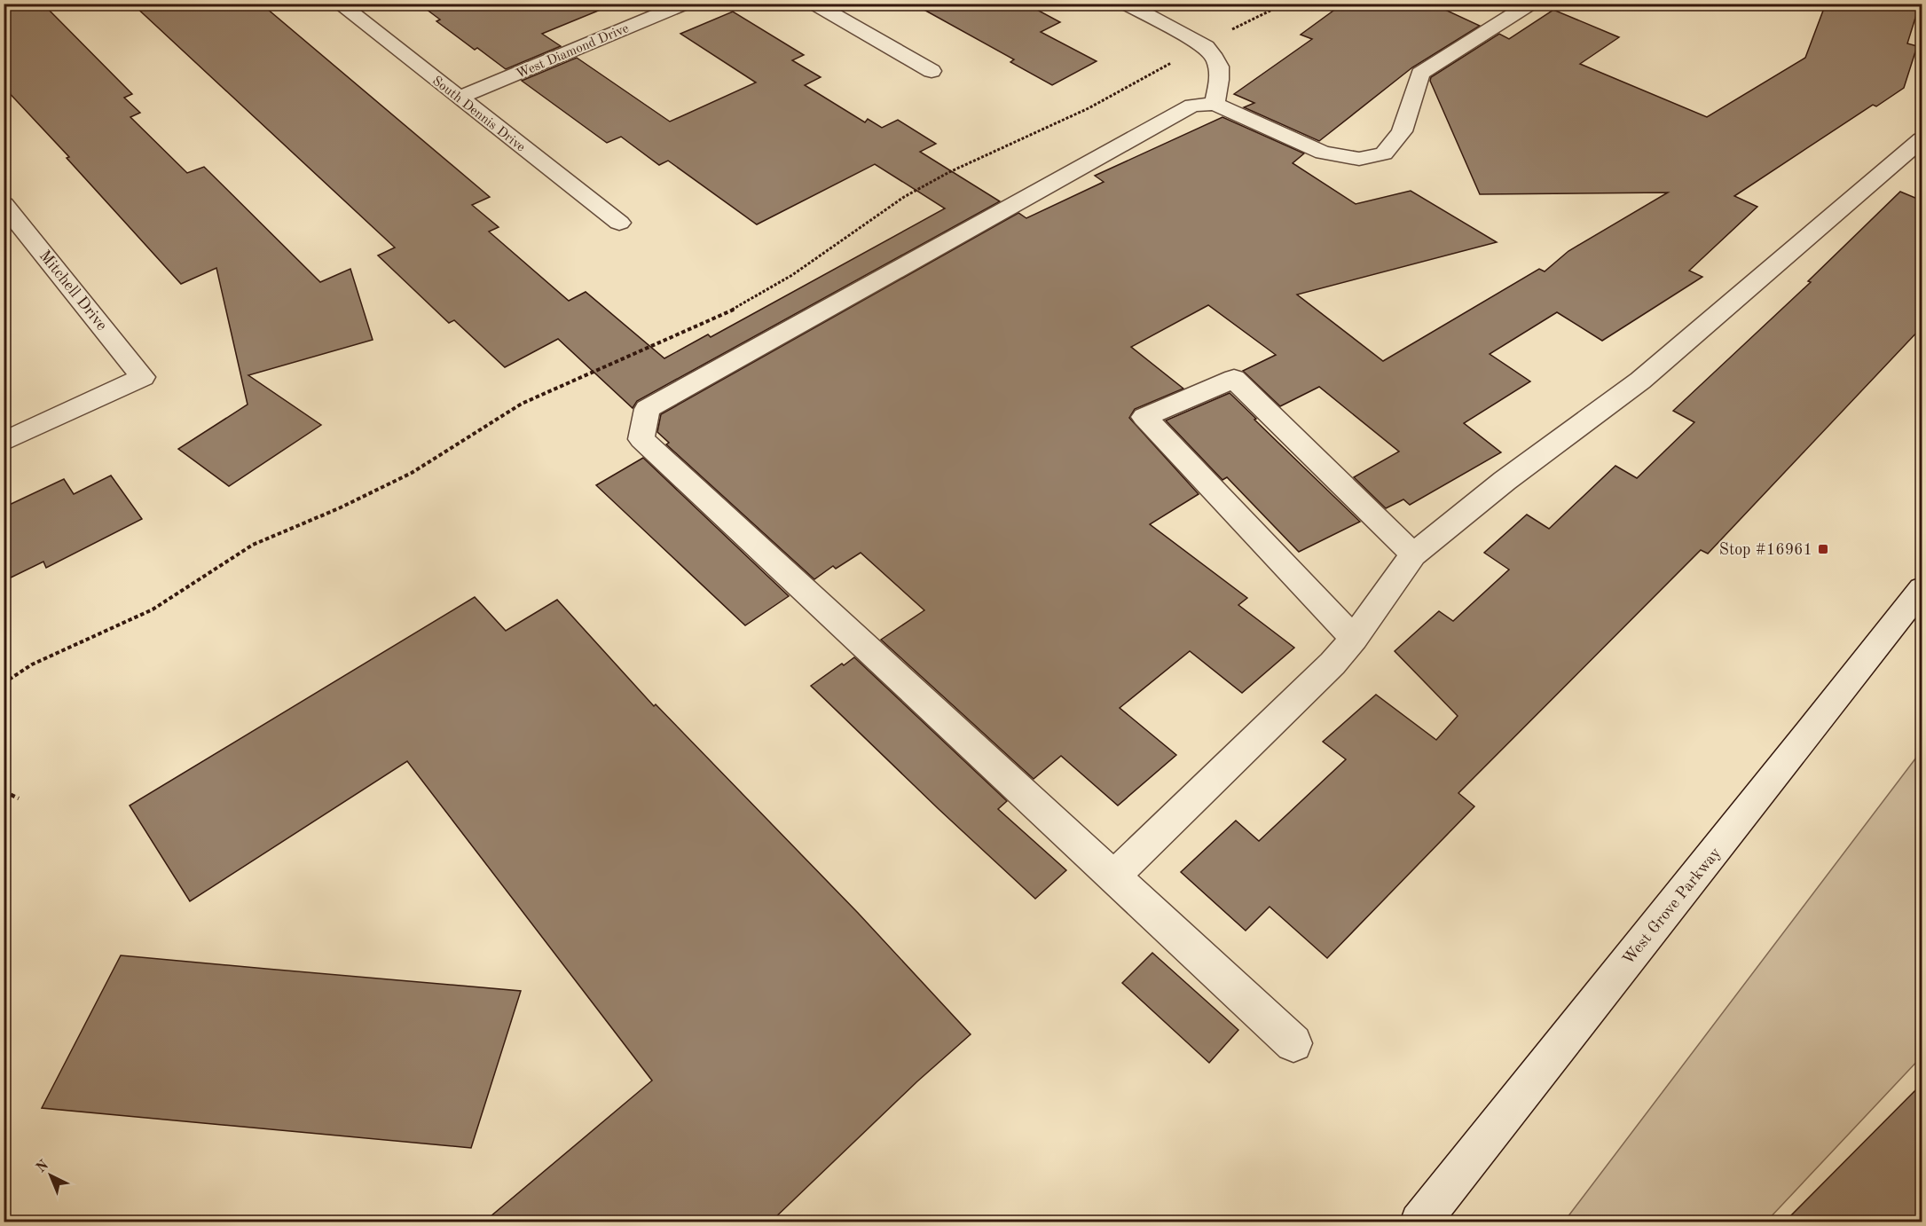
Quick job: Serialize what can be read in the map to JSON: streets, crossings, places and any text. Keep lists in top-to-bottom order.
{
  "streets": {
    "street": [
      "West Diamond Drive",
      "South Dennis Drive",
      "Mitchell Drive",
      "West Grove Parkway"
    ]
  },
  "crossings": [
    ["West Diamond Drive", "South Dennis Drive"]
  ],
  "places": {
    "transit": ["Stop #16961"]
  },
  "north": "top left"
}
